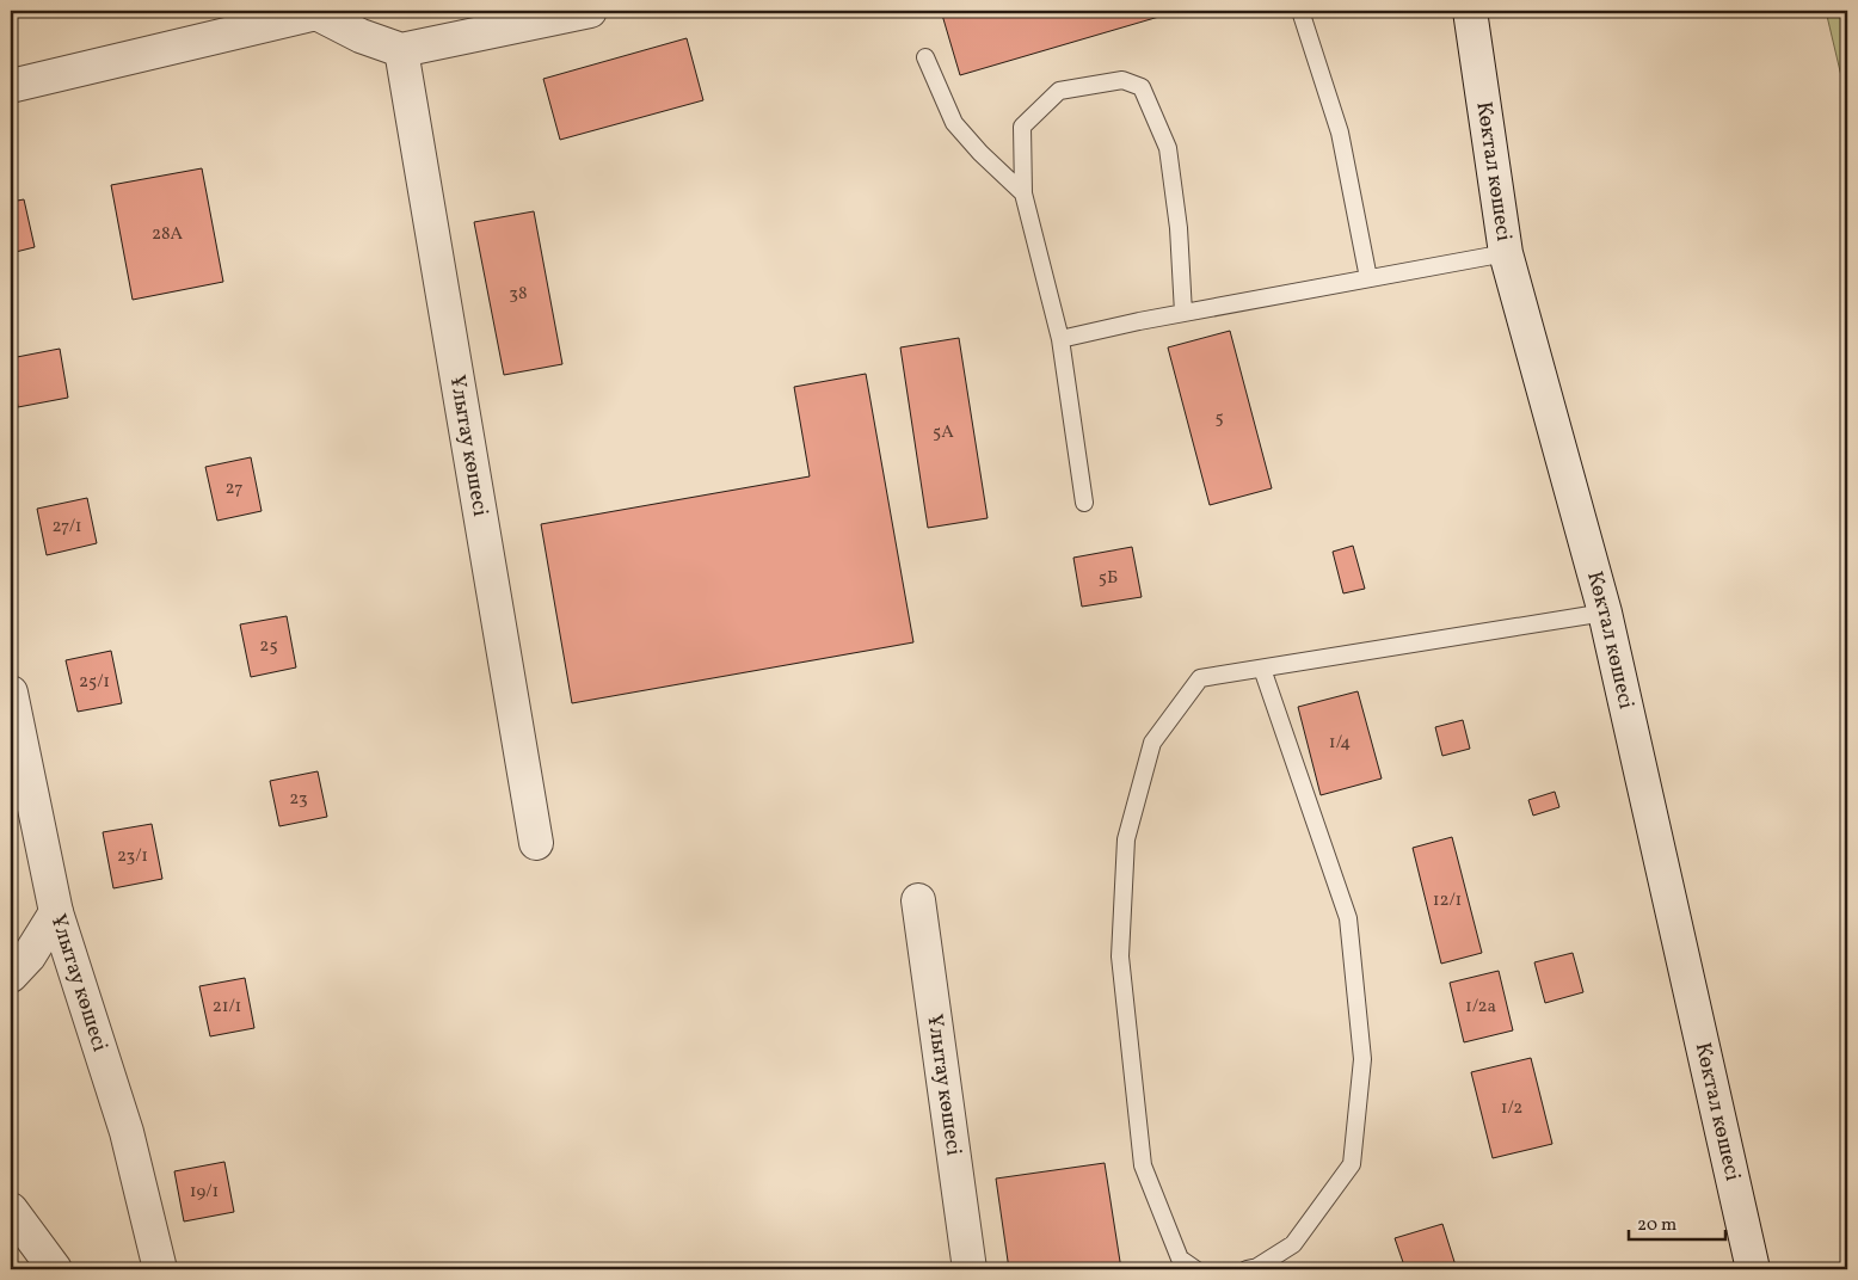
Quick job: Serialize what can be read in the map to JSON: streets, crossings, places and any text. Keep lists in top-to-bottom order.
{
  "streets": {
    "street": ["Көктал көшесі", "Ұлытау көшесі"]
  },
  "house_numbers": [
    "28А",
    "38",
    "5",
    "5А",
    "27",
    "27/1",
    "5Б",
    "25",
    "25/1",
    "1/4",
    "23",
    "23/1",
    "12/1",
    "21/1",
    "1/2а",
    "1/2",
    "19/1"
  ],
  "scale_bar": "20 m"
}
